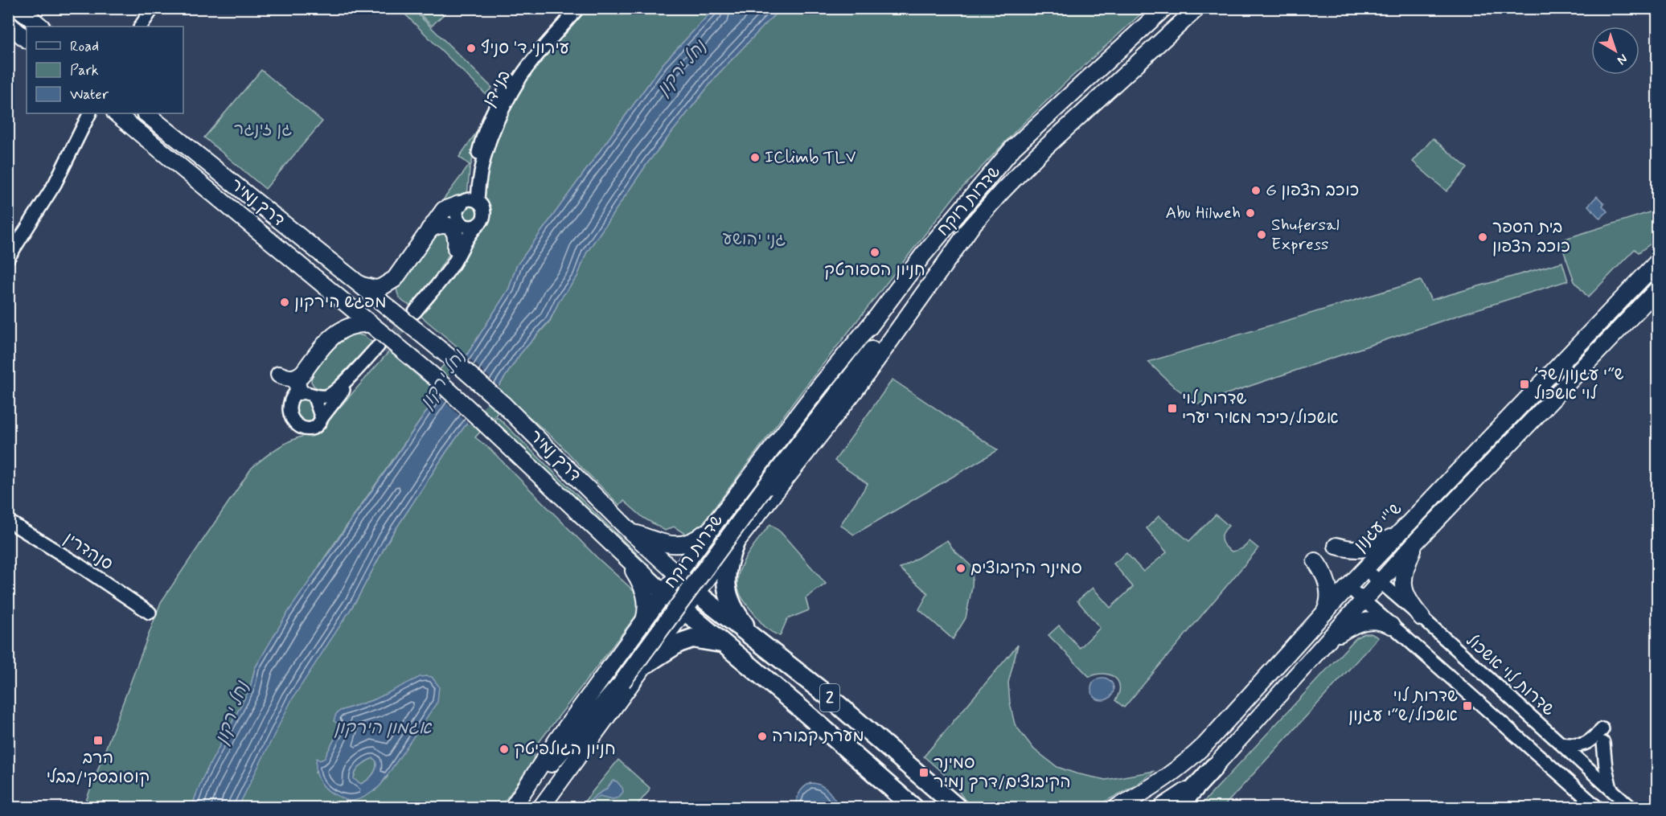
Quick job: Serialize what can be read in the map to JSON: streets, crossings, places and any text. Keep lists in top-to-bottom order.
{
  "streets": {
    "highway": ["דרך נמיר", "2"],
    "main road": ["שדרות רוקח", "ש''י עגנון"],
    "street": ["בני דן", "סנהדרין", "שדרות לוי אשכול"]
  },
  "crossings": [
    ["ש''י עגנון", "שדרות לוי אשכול"]
  ],
  "water": ["נחל ירקון", "אגמון הירקון"],
  "parks": ["גן זינגר", "גני יהושע"],
  "places": {
    "other": [
      "עירוני ד' סניף",
      "IClimb TLV",
      "G כוכב הצפון",
      "Abu Hilweh",
      "Shufersal Express",
      "בית הספר כוכב הצפון",
      "חניון הספורטק",
      "מפגש הירקון",
      "סמינר הקיבוצים",
      "מערת קבורה",
      "חניון הגולפיטק"
    ],
    "transit": [
      "ש״י עגנון/שד׳ לוי אשכול",
      "שדרות לוי אשכול/כיכר מאיר יערי",
      "שדרות לוי אשכול/ש״י עגנון",
      "הרב קוסובסקי/בבלי",
      "סמינר הקיבוצים/דרך נמיר"
    ]
  },
  "legend": ["Road", "Park", "Water"],
  "north": "bottom right"
}
